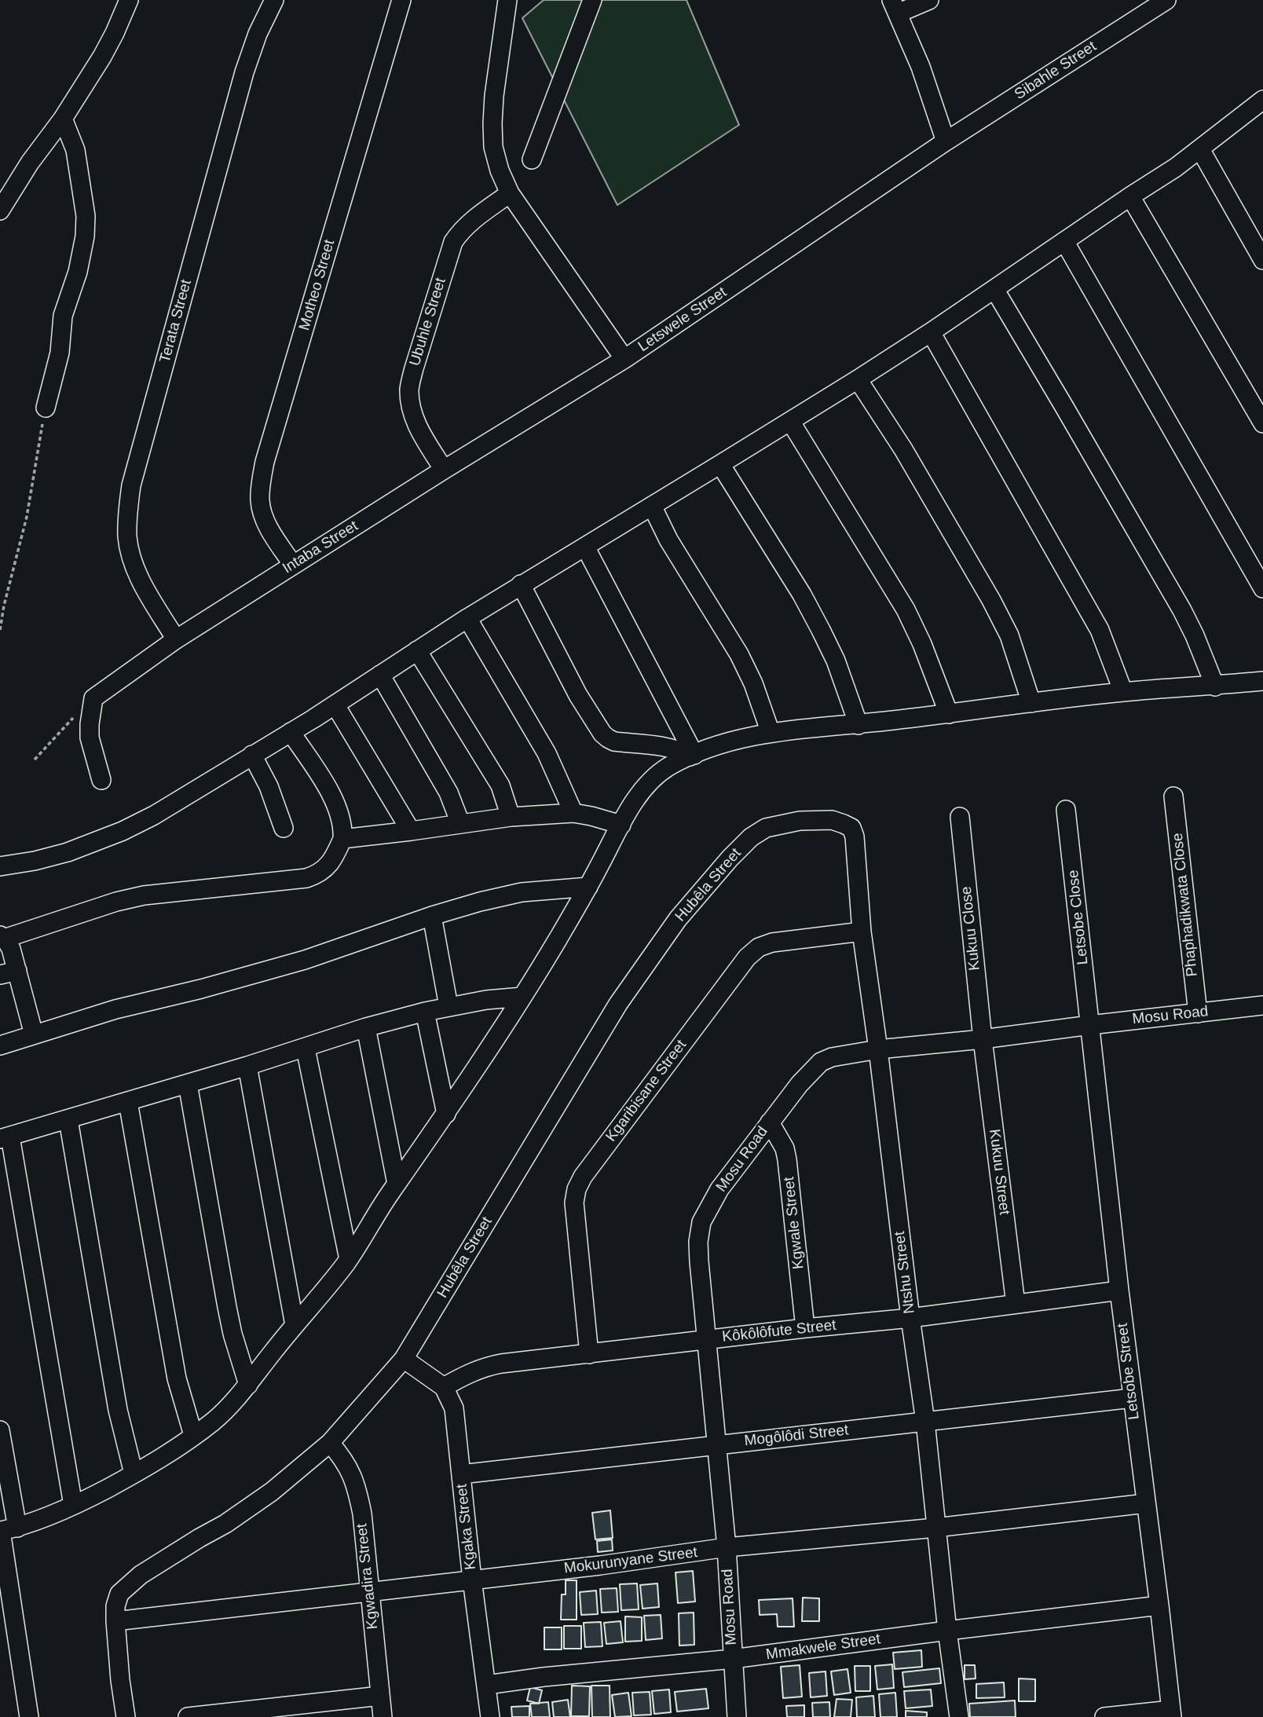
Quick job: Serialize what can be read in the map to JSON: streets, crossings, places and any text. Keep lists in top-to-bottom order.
{
  "streets": {
    "street": [
      "Sibahle Street",
      "Motheo Street",
      "Letswele Street",
      "Terata Street",
      "Ubuhle Street",
      "Intaba Street",
      "Hubêla Street",
      "Phaphadikwata Close",
      "Letsobe Close",
      "Kukuu Close",
      "Mosu Road",
      "Kgaribisane Street",
      "Kukuu Street",
      "Kgwale Street",
      "Ntshu Street",
      "Kôkôlôfute Street",
      "Letsobe Street",
      "Mogôlôdi Street",
      "Kgaka Street",
      "Mokurunyane Street",
      "Kgwadira Street",
      "Mmakwele Street"
    ]
  },
  "crossings": [
    ["Sibahle Street", "Letswele Street"],
    ["Motheo Street", "Intaba Street"],
    ["Letswele Street", "Ubuhle Street"],
    ["Letswele Street", "Intaba Street"],
    ["Terata Street", "Intaba Street"],
    ["Ubuhle Street", "Intaba Street"],
    ["Hubêla Street", "Ntshu Street"],
    ["Hubêla Street", "Mokurunyane Street"],
    ["Hubêla Street", "Kgwadira Street"],
    ["Phaphadikwata Close", "Mosu Road"],
    ["Letsobe Close", "Mosu Road"],
    ["Letsobe Close", "Letsobe Street"],
    ["Kukuu Close", "Mosu Road"],
    ["Kukuu Close", "Kukuu Street"],
    ["Mosu Road", "Kukuu Street"],
    ["Mosu Road", "Kgwale Street"],
    ["Mosu Road", "Ntshu Street"],
    ["Mosu Road", "Kôkôlôfute Street"],
    ["Mosu Road", "Letsobe Street"],
    ["Mosu Road", "Mogôlôdi Street"],
    ["Mosu Road", "Mokurunyane Street"],
    ["Mosu Road", "Mmakwele Street"],
    ["Kgaribisane Street", "Ntshu Street"],
    ["Kgaribisane Street", "Kôkôlôfute Street"],
    ["Kukuu Street", "Kôkôlôfute Street"],
    ["Kgwale Street", "Kôkôlôfute Street"],
    ["Ntshu Street", "Kôkôlôfute Street"],
    ["Ntshu Street", "Mogôlôdi Street"],
    ["Ntshu Street", "Mokurunyane Street"],
    ["Ntshu Street", "Mmakwele Street"],
    ["Kôkôlôfute Street", "Letsobe Street"],
    ["Kôkôlôfute Street", "Kgaka Street"],
    ["Letsobe Street", "Mogôlôdi Street"],
    ["Letsobe Street", "Mokurunyane Street"],
    ["Letsobe Street", "Mmakwele Street"],
    ["Mogôlôdi Street", "Kgaka Street"],
    ["Kgaka Street", "Mokurunyane Street"],
    ["Kgaka Street", "Mmakwele Street"],
    ["Mokurunyane Street", "Kgwadira Street"]
  ]
}
